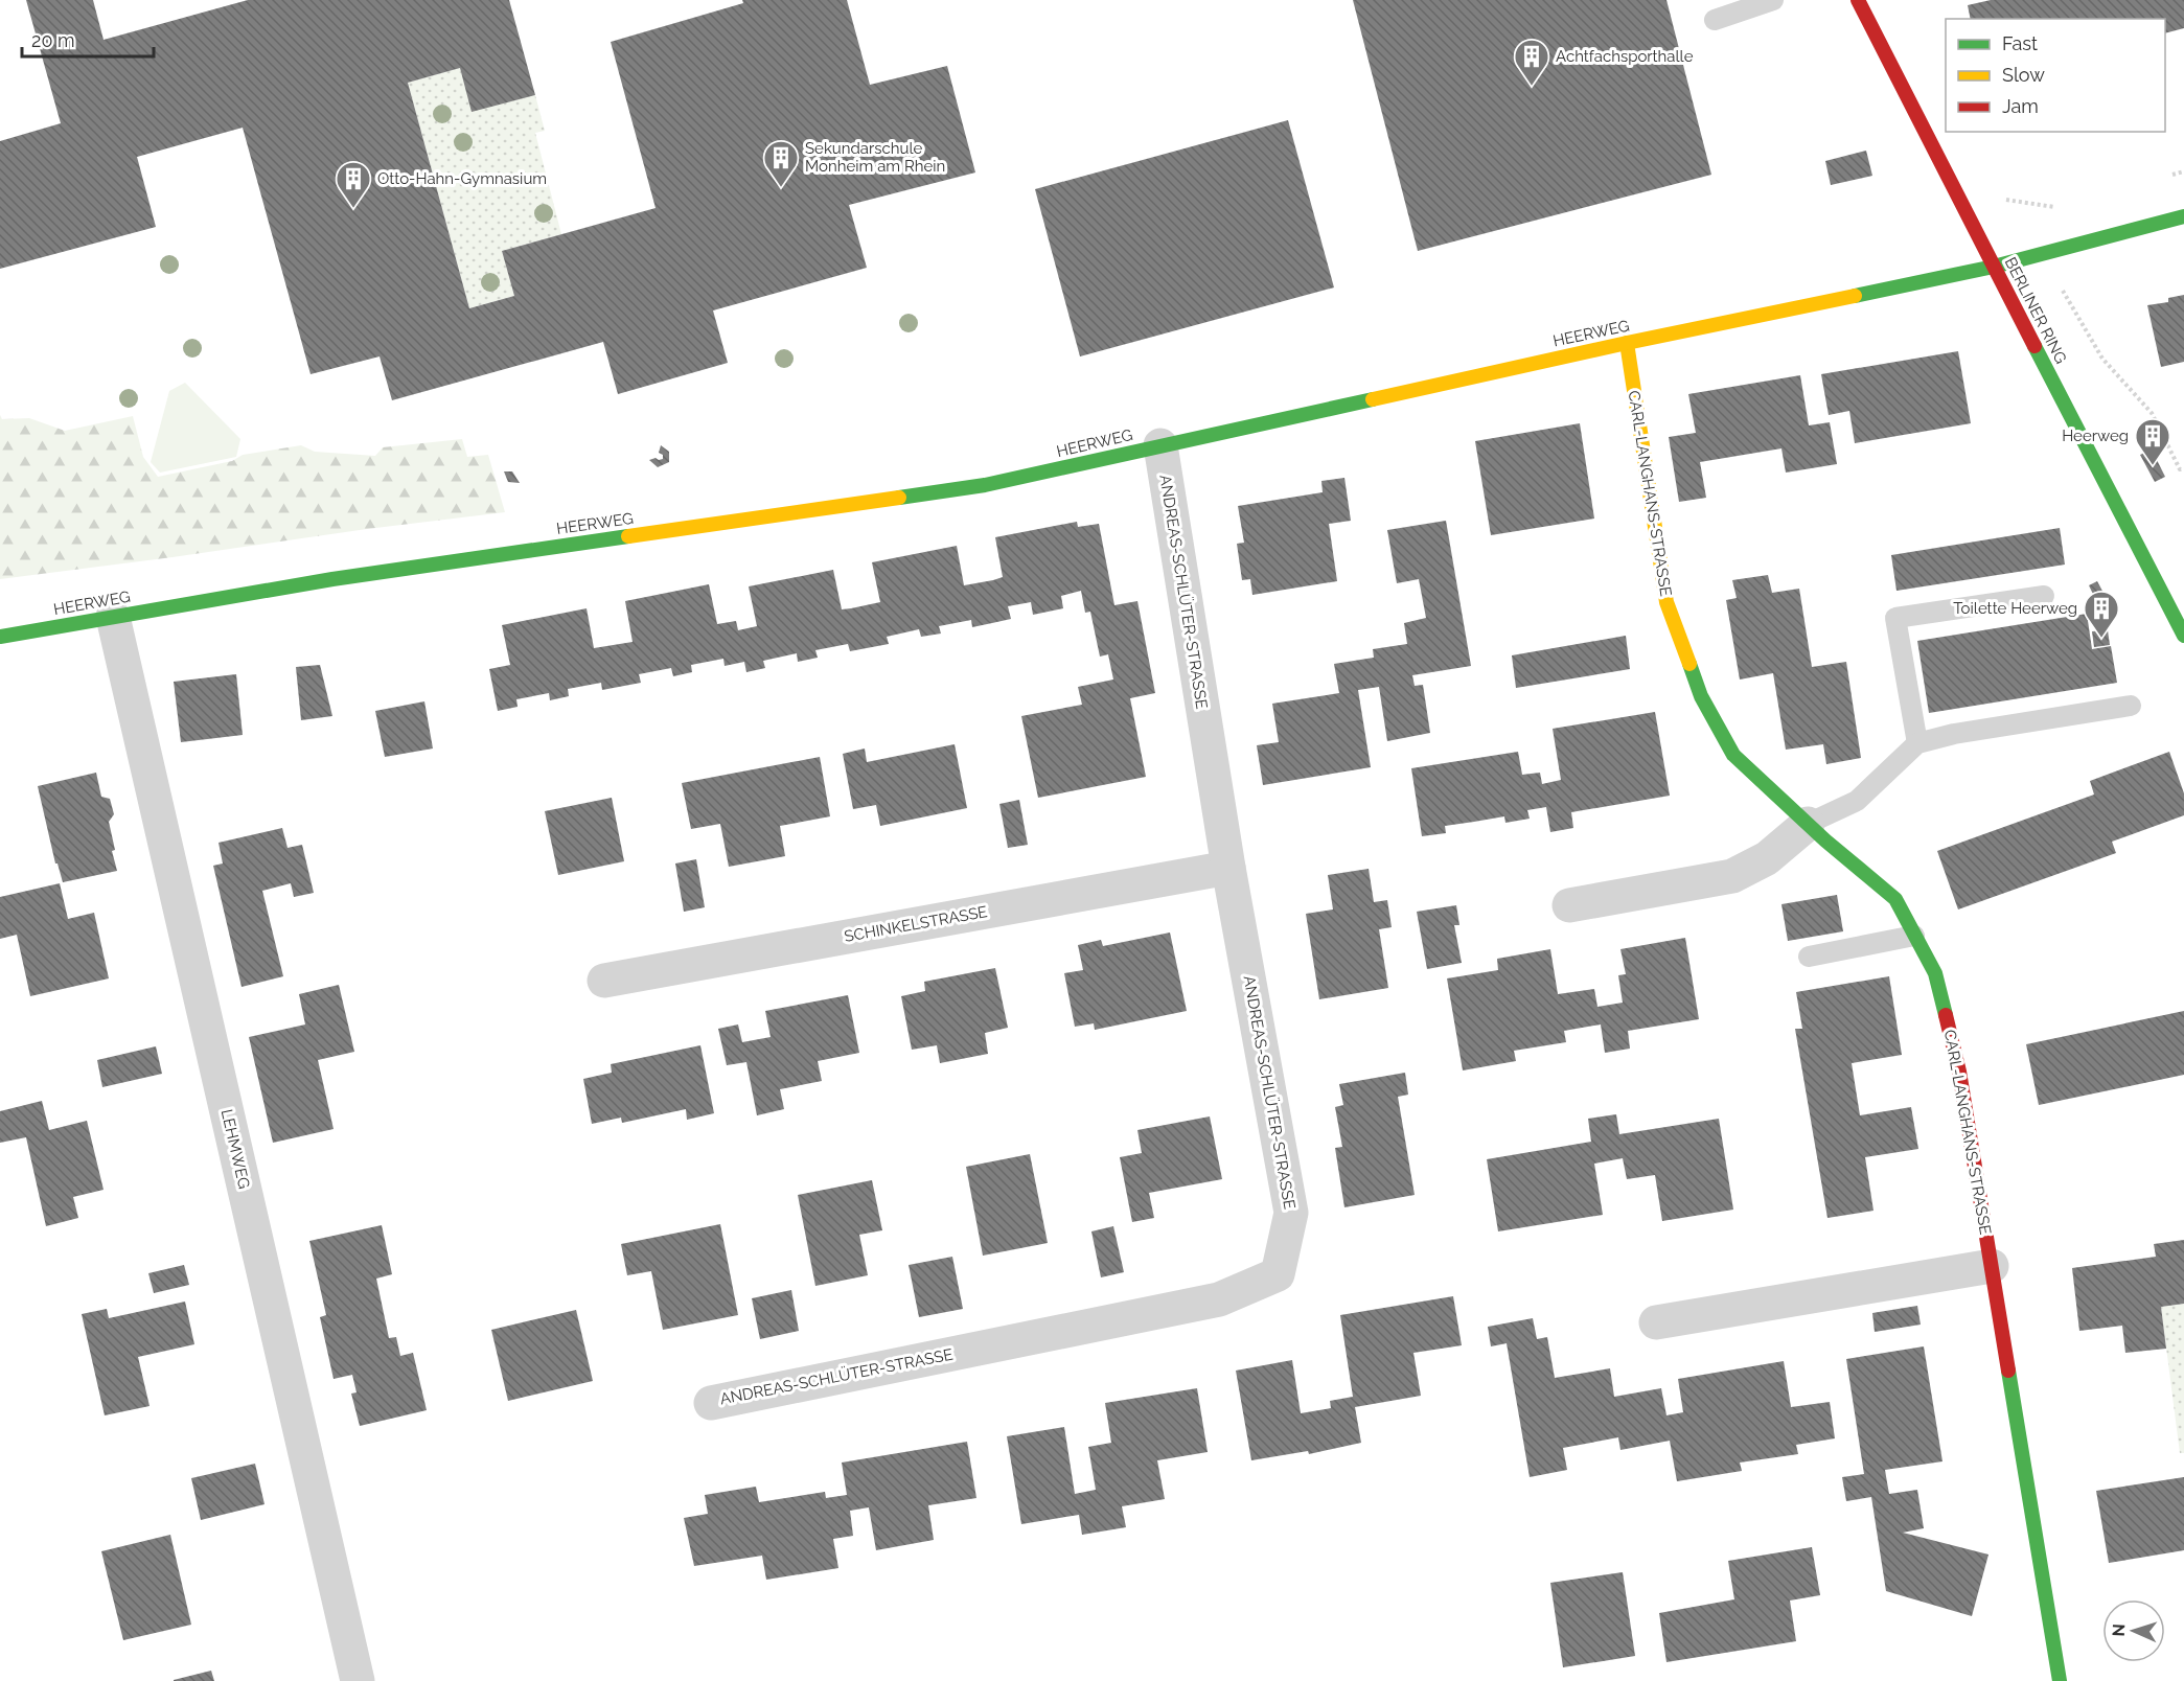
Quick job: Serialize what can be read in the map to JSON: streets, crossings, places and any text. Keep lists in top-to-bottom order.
{
  "streets": {
    "street": [
      "BERLINER RING",
      "HEERWEG",
      "CARL-LANGHANS-STRASSE",
      "ANDREAS-SCHLÜTER-STRASSE",
      "SCHINKELSTRASSE",
      "LEHMWEG"
    ]
  },
  "crossings": [
    ["BERLINER RING", "HEERWEG"],
    ["HEERWEG", "CARL-LANGHANS-STRASSE"],
    ["HEERWEG", "ANDREAS-SCHLÜTER-STRASSE"],
    ["HEERWEG", "LEHMWEG"],
    ["ANDREAS-SCHLÜTER-STRASSE", "SCHINKELSTRASSE"]
  ],
  "places": {
    "building": [
      "Achtfachsporthalle",
      "Sekundarschule Monheim am Rhein",
      "Otto-Hahn-Gymnasium",
      "Heerweg",
      "Toilette Heerweg"
    ]
  },
  "legend": ["Fast", "Slow", "Jam"],
  "scale_bar": "20 m",
  "north": "left"
}
